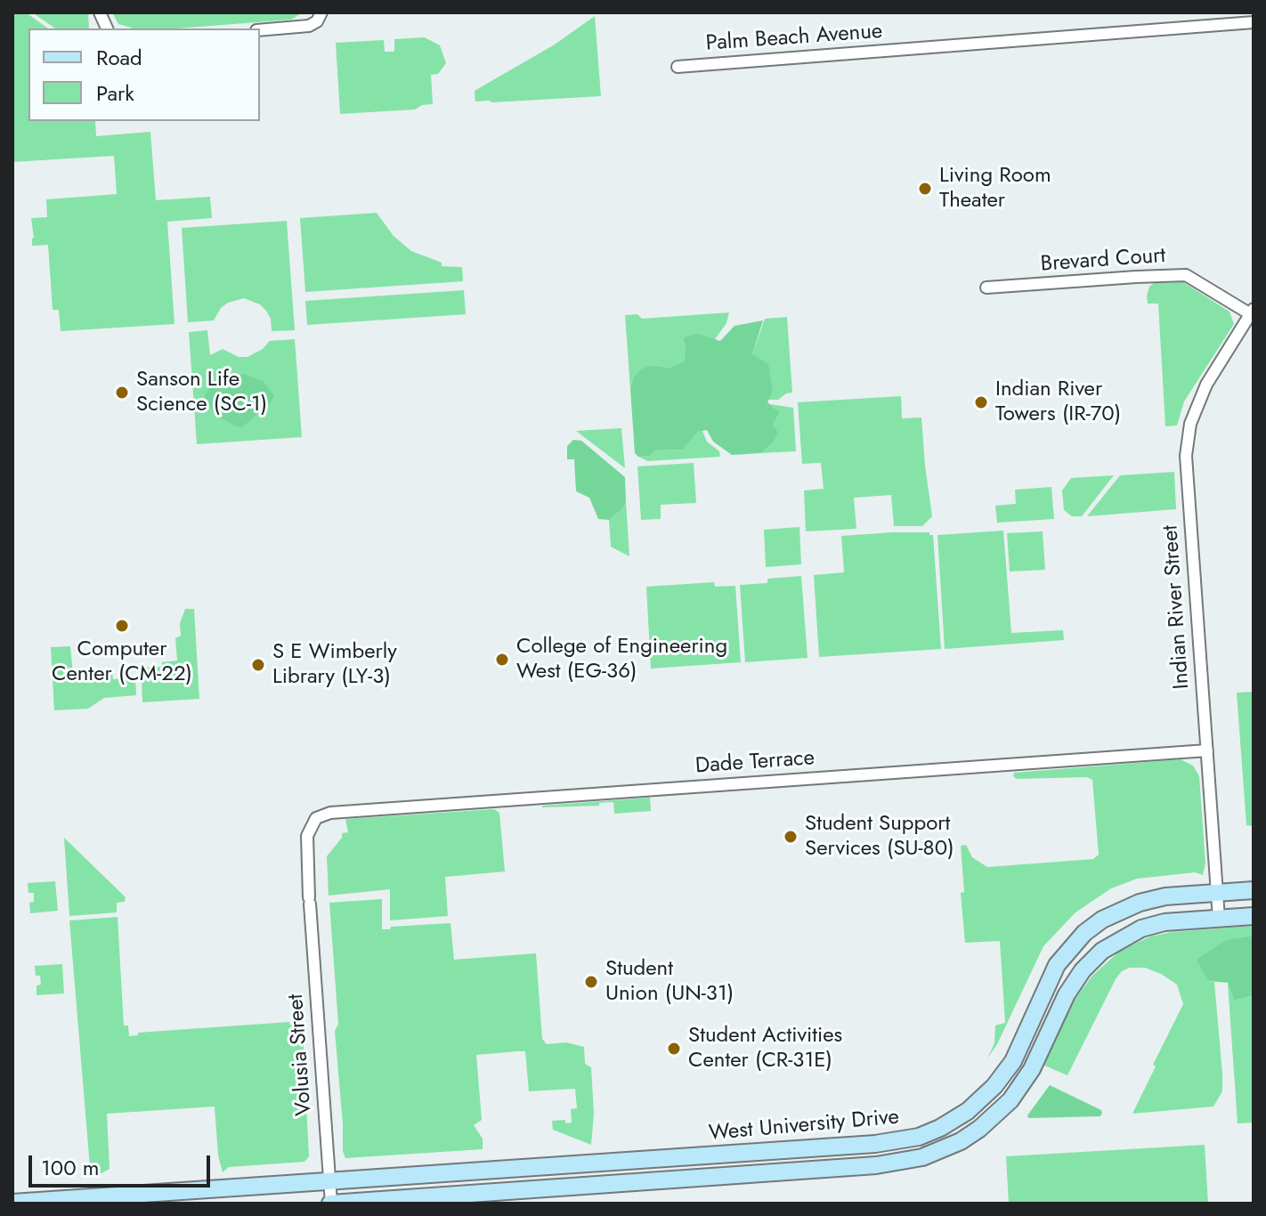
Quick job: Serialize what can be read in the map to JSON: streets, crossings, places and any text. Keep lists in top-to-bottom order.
{
  "streets": {
    "street": [
      "Palm Beach Avenue",
      "Brevard Court",
      "Indian River Street",
      "Dade Terrace",
      "Volusia Street",
      "West University Drive"
    ]
  },
  "crossings": [
    ["Brevard Court", "Indian River Street"],
    ["Indian River Street", "Dade Terrace"],
    ["Indian River Street", "West University Drive"],
    ["Dade Terrace", "Volusia Street"],
    ["Volusia Street", "West University Drive"]
  ],
  "places": [
    "Living Room Theater",
    "Sanson Life Science (SC-1)",
    "Indian River Towers (IR-70)",
    "Computer Center (CM-22)",
    "College of Engineering West (EG-36)",
    "S E Wimberly Library (LY-3)",
    "Student Support Services (SU-80)",
    "Student Union (UN-31)",
    "Student Activities Center (CR-31E)"
  ],
  "legend": ["Road", "Park"],
  "scale_bar": "100 m"
}
